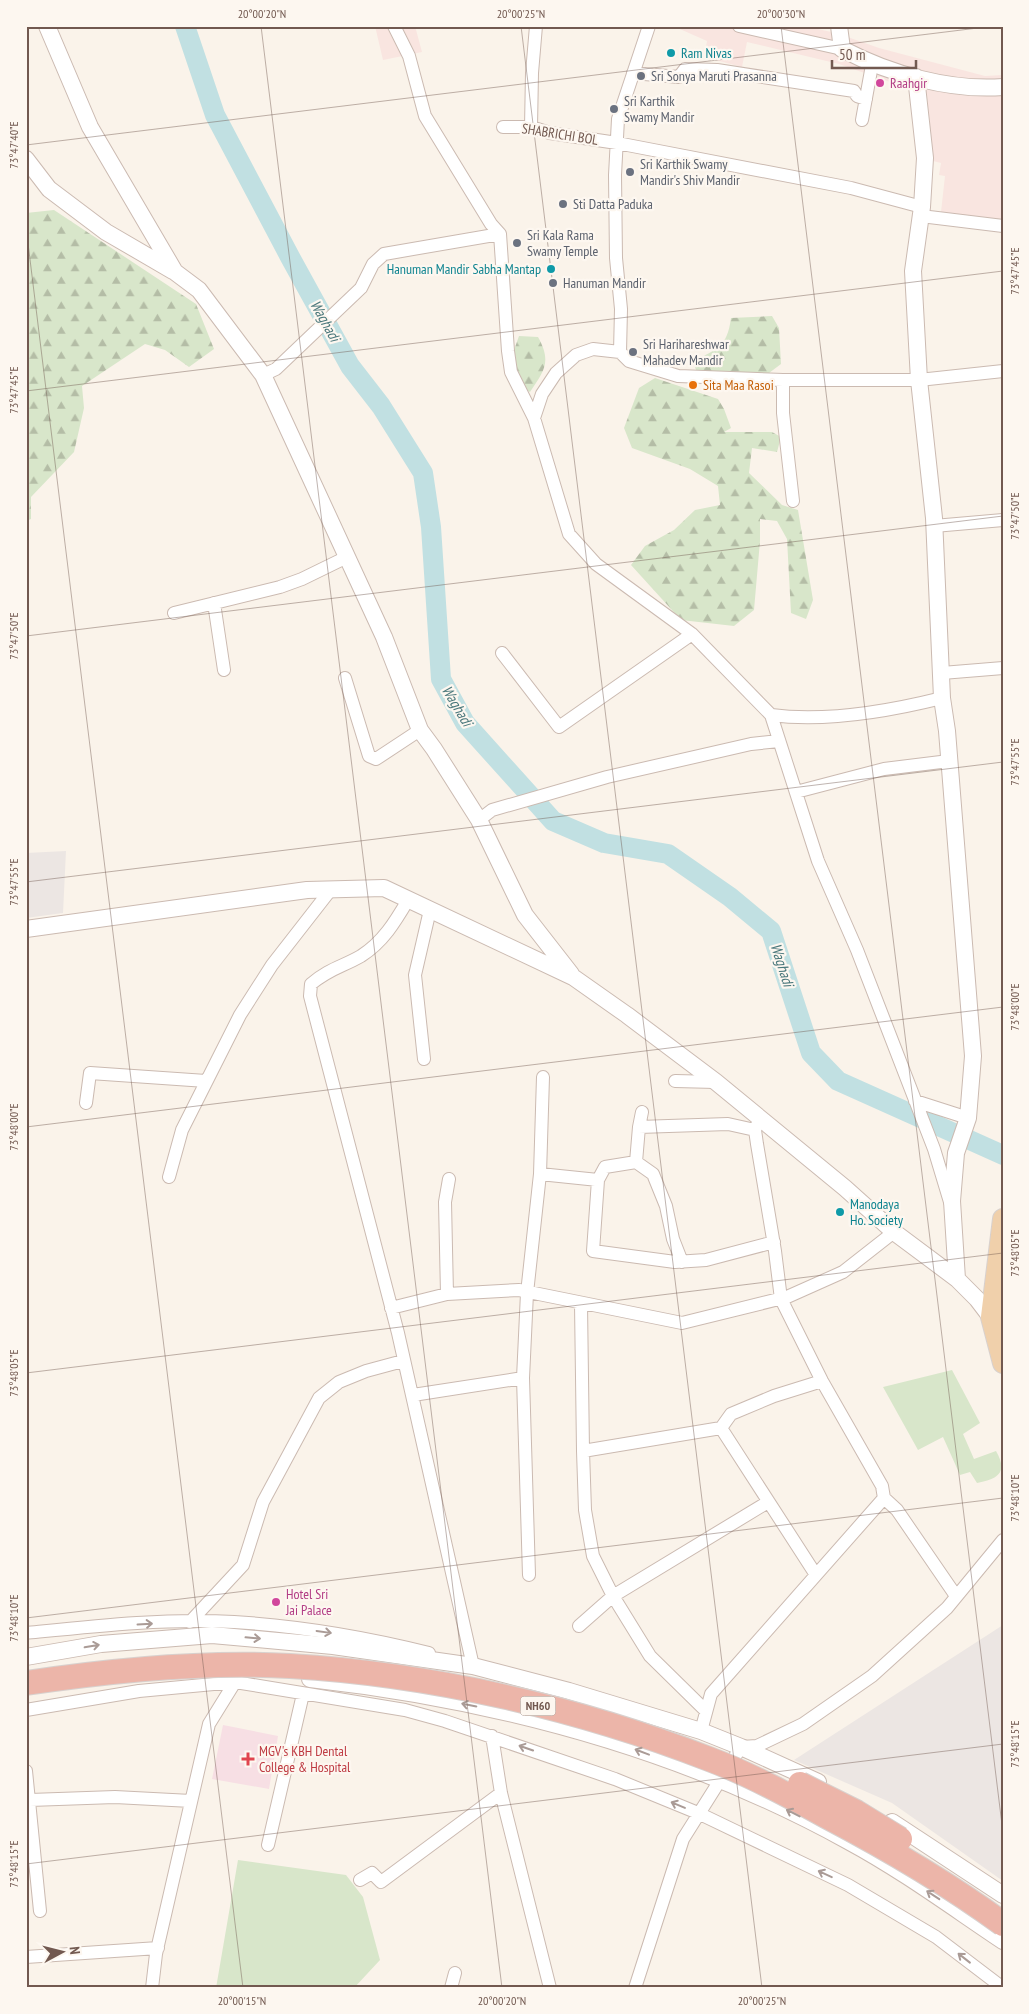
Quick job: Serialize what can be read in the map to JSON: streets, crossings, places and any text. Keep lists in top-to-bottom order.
{
  "streets": {
    "highway": ["NH60"],
    "street": ["SHABRICHI BOL"]
  },
  "water": ["Waghadi"],
  "places": {
    "other": [
      "Ram Nivas",
      "Sri Sonya Maruti Prasanna",
      "Raahgir",
      "Sri Karthik Swamy Mandir",
      "Sri Karthik Swamy Mandir's Shiv Mandir",
      "Sti Datta Paduka",
      "Sri Kala Rama Swamy Temple",
      "Hanuman Mandir Sabha Mantap",
      "Hanuman Mandir",
      "Sri Harihareshwar Mahadev Mandir",
      "Sita Maa Rasoi",
      "Manodaya Ho. Society",
      "Hotel Sri Jai Palace"
    ],
    "health": ["MGV's KBH Dental College & Hospital"]
  },
  "scale_bar": "50 m",
  "north": "right",
  "coordinates": [
    "20°00'20\"N",
    "20°00'25\"N",
    "20°00'30\"N",
    "73°47'40\"E",
    "73°47'45\"E",
    "73°47'50\"E",
    "73°47'55\"E",
    "73°48'00\"E",
    "73°48'05\"E",
    "73°48'10\"E",
    "73°48'15\"E",
    "20°00'15\"N"
  ]
}
